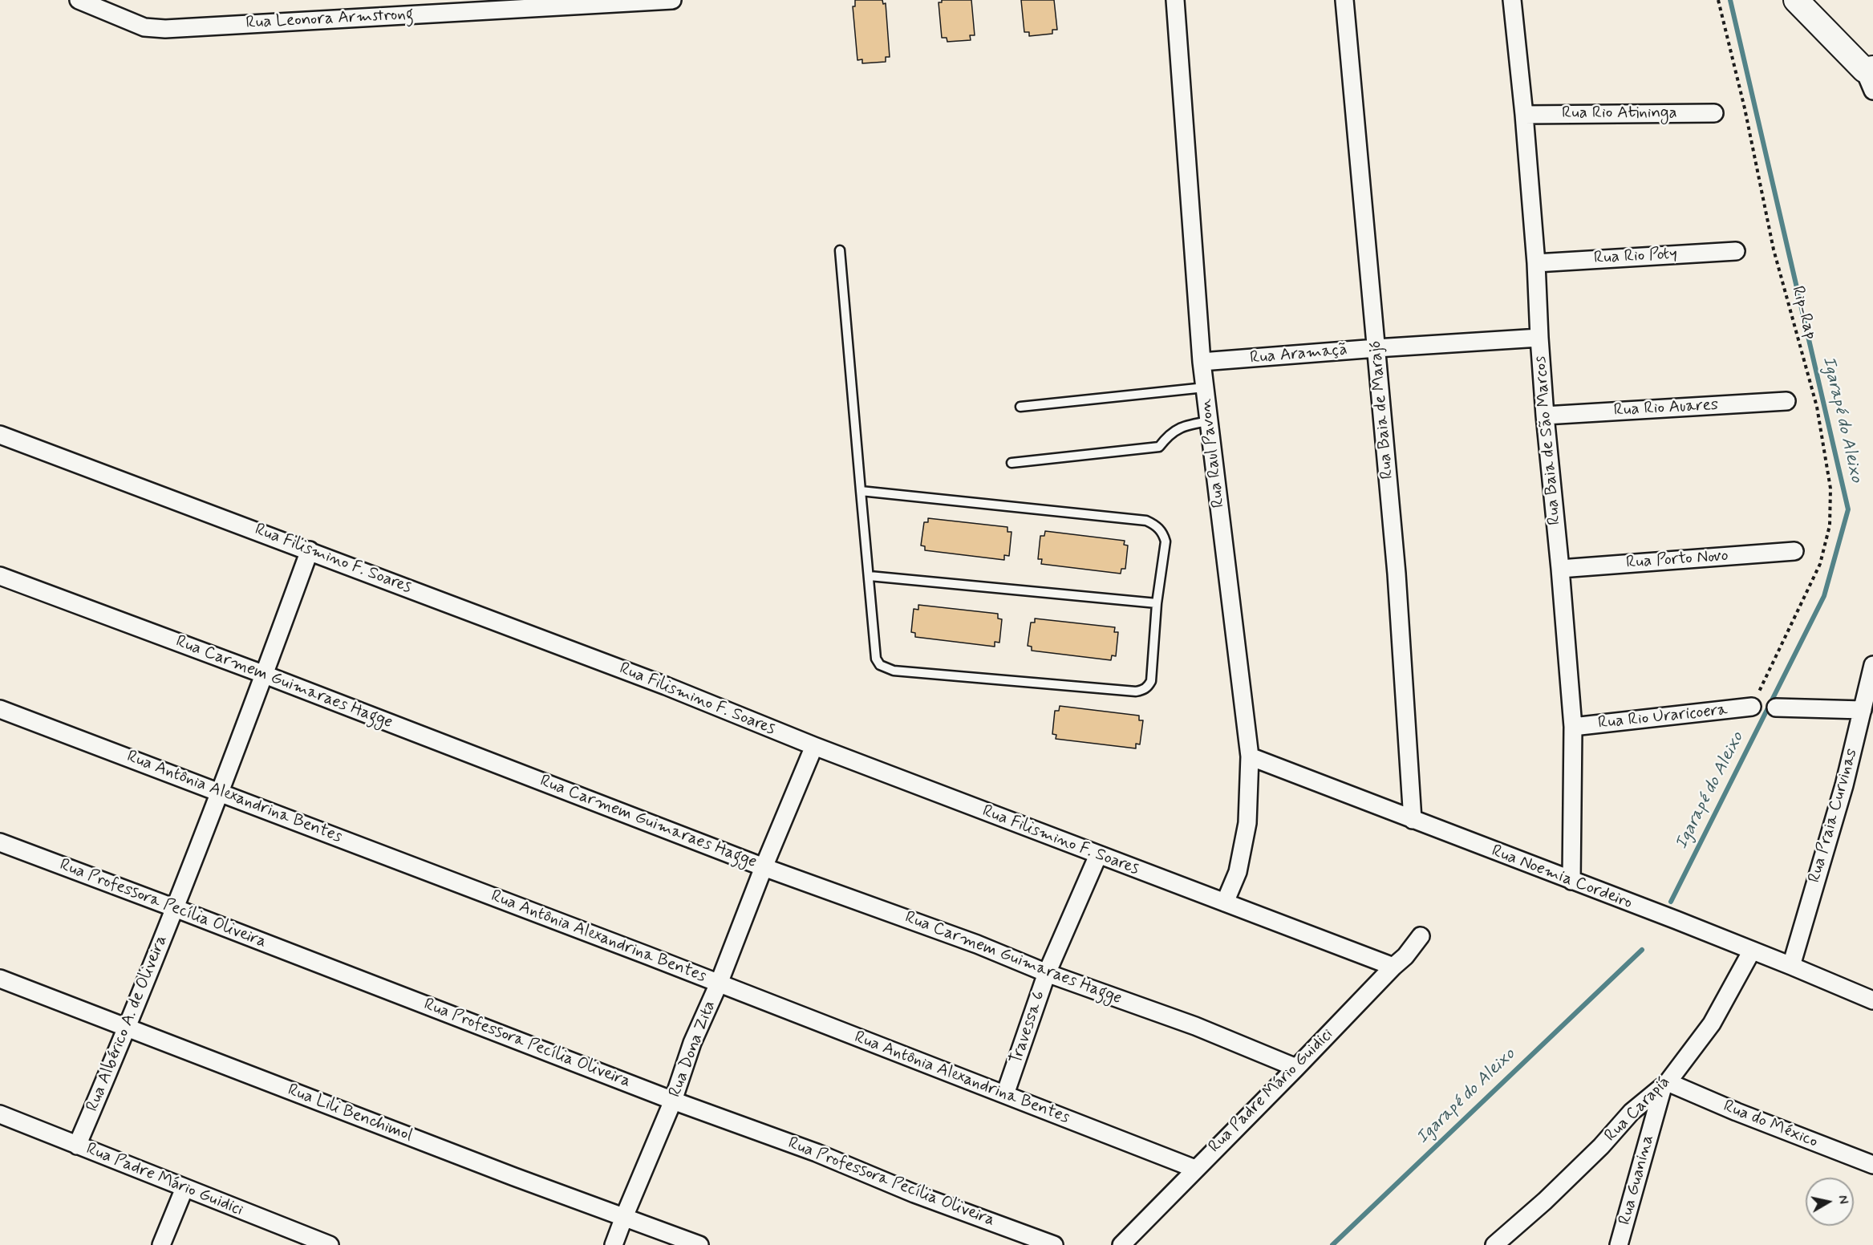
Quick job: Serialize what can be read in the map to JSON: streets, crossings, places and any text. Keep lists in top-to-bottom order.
{
  "streets": {
    "street": [
      "Rua Leonora Armstrong",
      "Rua Rio Atininga",
      "Rua Rio Poty",
      "Rua Aramaçã",
      "Rua Rio Auares",
      "Rua Baia de Marajó",
      "Rua Baia de São Marcos",
      "Rua Raul Pavon",
      "Rua Filismino F. Soares",
      "Rua Porto Novo",
      "Rua Carmem Guimaraes Hagge",
      "Rua Rio Uraricoera",
      "Rua Antônia Alexandrina Bentes",
      "Rua Praia Curvinas",
      "Rua Noemia Cordeiro",
      "Rua Professora Pecília Oliveira",
      "Rua Albérico A. de Oliveira",
      "Travessa 6",
      "Rua Dona Zita",
      "Rua Padre Mário Guidici",
      "Rua Carapiá",
      "Rua Lili Benchimol",
      "Rua do México",
      "Rua Guanina"
    ],
    "path": ["Rip-Rap"]
  },
  "crossings": [
    ["Rua Rio Atininga", "Rua Baia de São Marcos"],
    ["Rua Rio Poty", "Rua Baia de São Marcos"],
    ["Rip-Rap", "Rua Rio Uraricoera"],
    ["Rua Aramaçã", "Rua Baia de Marajó"],
    ["Rua Aramaçã", "Rua Baia de São Marcos"],
    ["Rua Aramaçã", "Rua Raul Pavon"],
    ["Rua Rio Auares", "Rua Baia de São Marcos"],
    ["Rua Baia de Marajó", "Rua Noemia Cordeiro"],
    ["Rua Baia de São Marcos", "Rua Porto Novo"],
    ["Rua Baia de São Marcos", "Rua Rio Uraricoera"],
    ["Rua Baia de São Marcos", "Rua Noemia Cordeiro"],
    ["Rua Raul Pavon", "Rua Filismino F. Soares"],
    ["Rua Raul Pavon", "Rua Noemia Cordeiro"],
    ["Rua Filismino F. Soares", "Rua Albérico A. de Oliveira"],
    ["Rua Filismino F. Soares", "Travessa 6"],
    ["Rua Filismino F. Soares", "Rua Dona Zita"],
    ["Rua Filismino F. Soares", "Rua Padre Mário Guidici"],
    ["Rua Carmem Guimaraes Hagge", "Rua Albérico A. de Oliveira"],
    ["Rua Carmem Guimaraes Hagge", "Travessa 6"],
    ["Rua Carmem Guimaraes Hagge", "Rua Dona Zita"],
    ["Rua Carmem Guimaraes Hagge", "Rua Padre Mário Guidici"],
    ["Rua Antônia Alexandrina Bentes", "Rua Albérico A. de Oliveira"],
    ["Rua Antônia Alexandrina Bentes", "Travessa 6"],
    ["Rua Antônia Alexandrina Bentes", "Rua Dona Zita"],
    ["Rua Antônia Alexandrina Bentes", "Rua Padre Mário Guidici"],
    ["Rua Praia Curvinas", "Rua Noemia Cordeiro"],
    ["Rua Noemia Cordeiro", "Rua Carapiá"],
    ["Rua Professora Pecília Oliveira", "Rua Albérico A. de Oliveira"],
    ["Rua Professora Pecília Oliveira", "Rua Dona Zita"],
    ["Rua Albérico A. de Oliveira", "Rua Padre Mário Guidici"],
    ["Rua Albérico A. de Oliveira", "Rua Lili Benchimol"],
    ["Rua Dona Zita", "Rua Lili Benchimol"],
    ["Rua Carapiá", "Rua do México"],
    ["Rua Carapiá", "Rua Guanina"],
    ["Rua do México", "Rua Guanina"]
  ],
  "water": ["Igarapé do Aleixo"],
  "north": "right"
}
